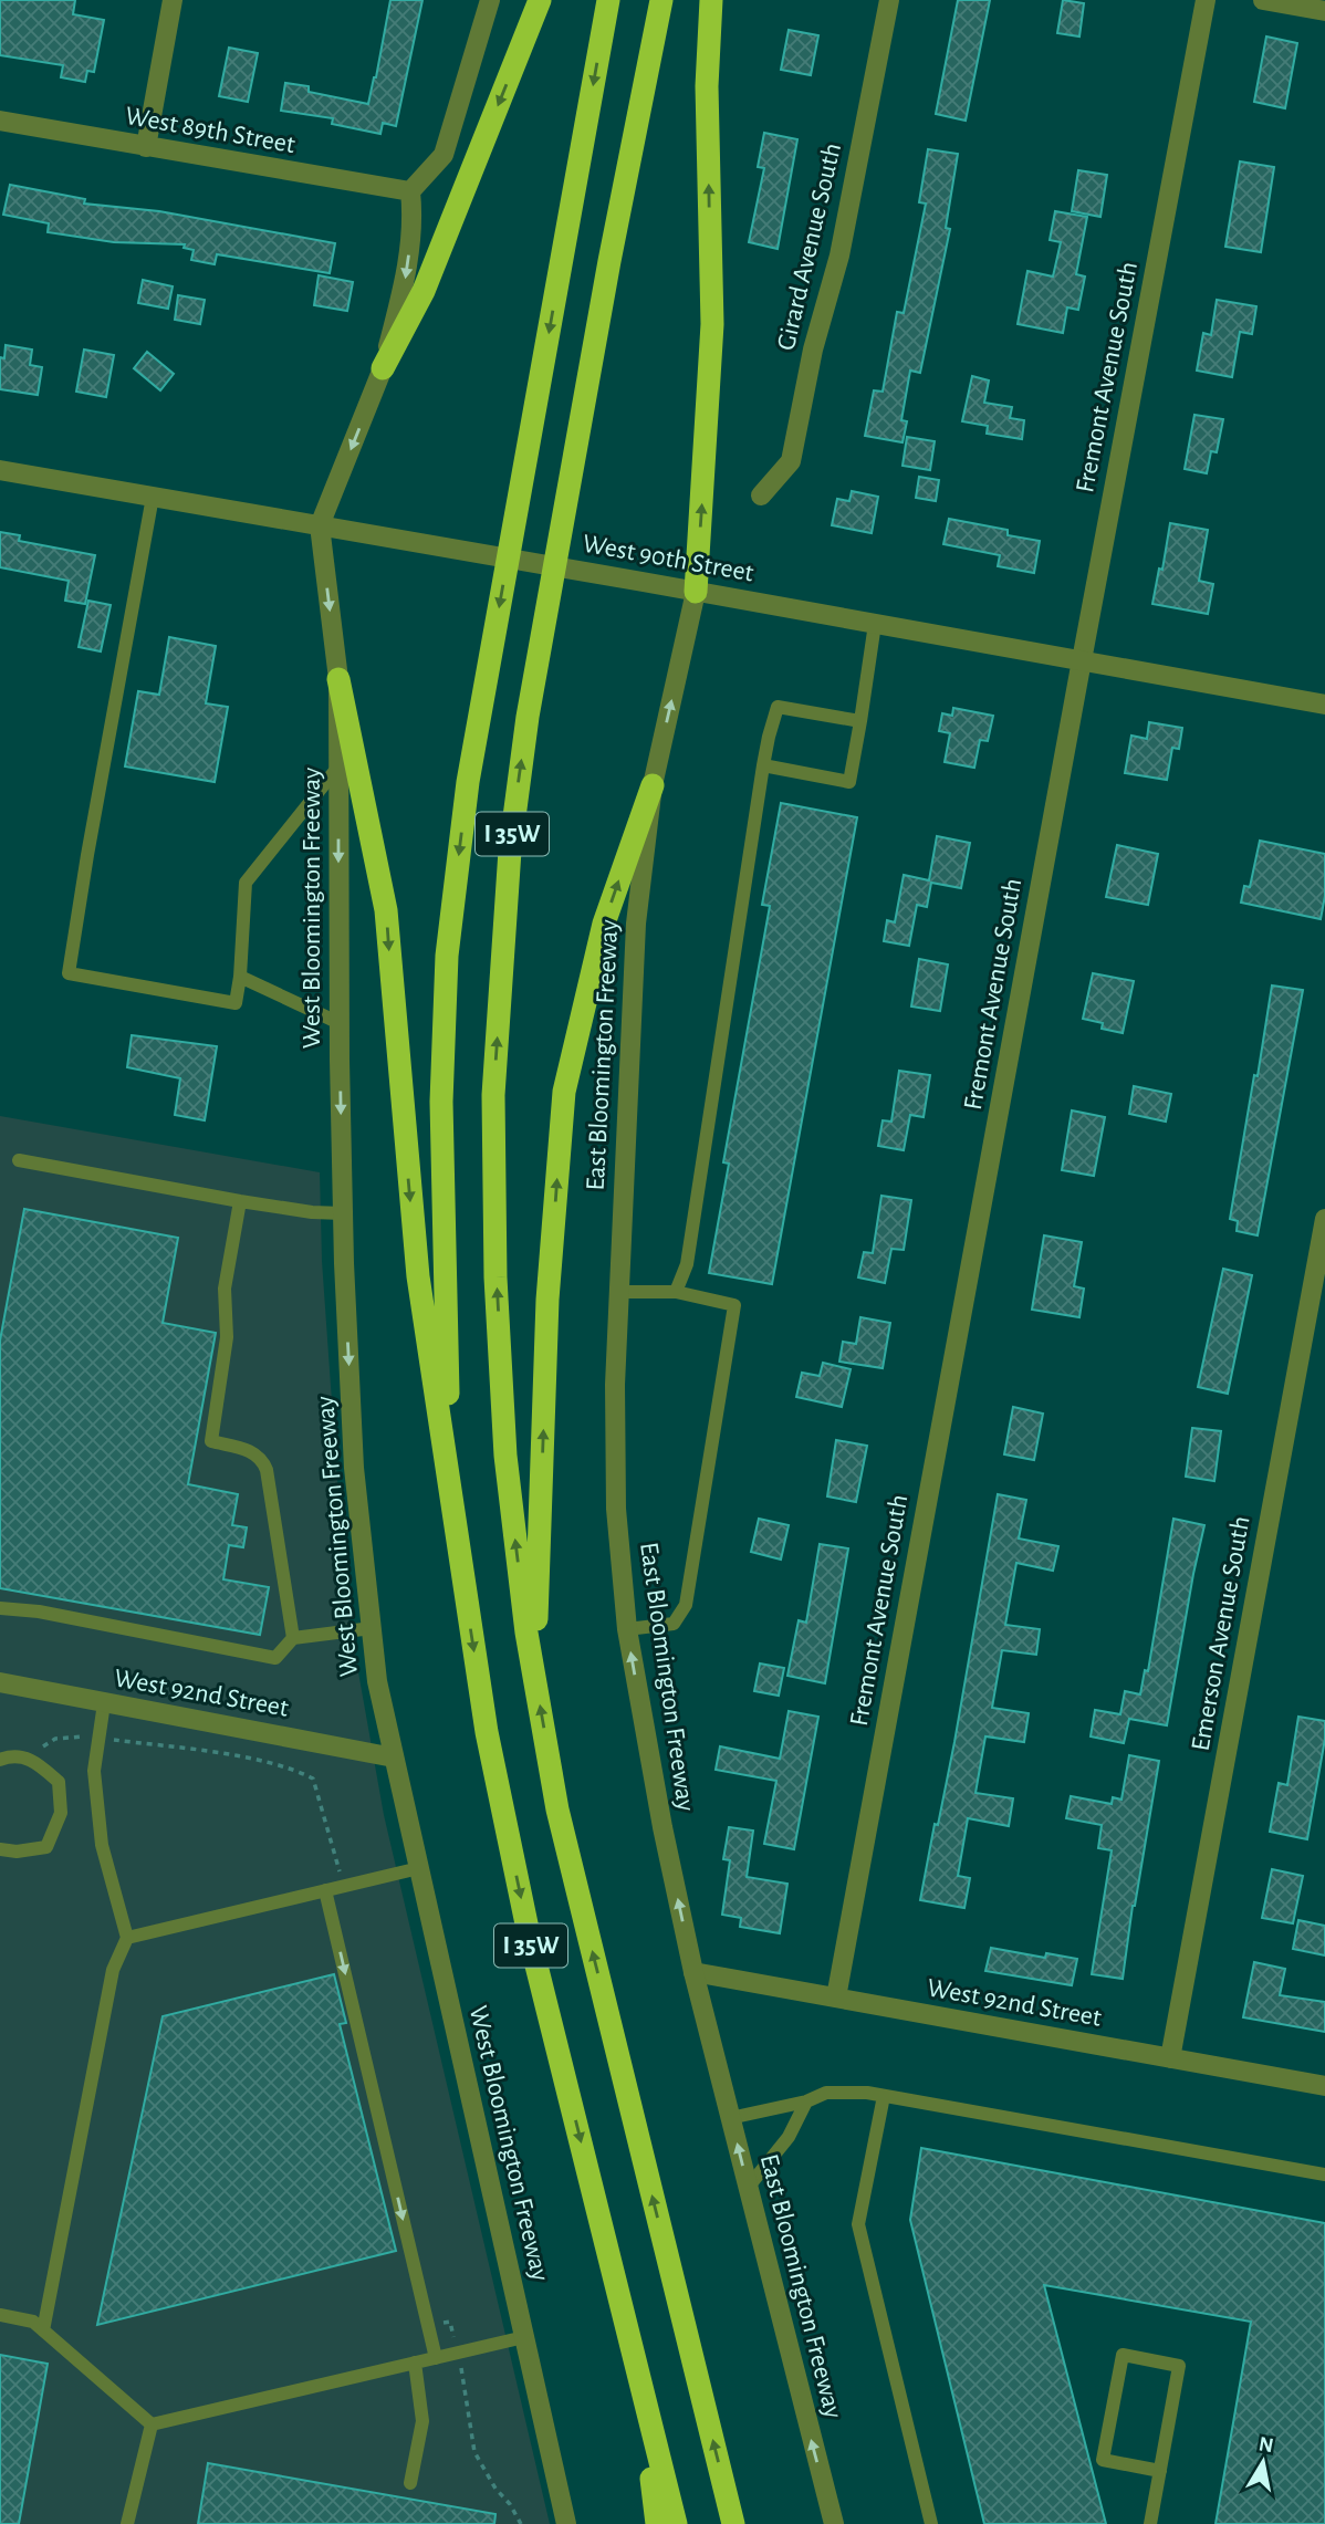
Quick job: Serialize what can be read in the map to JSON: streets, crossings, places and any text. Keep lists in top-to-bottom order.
{
  "streets": {
    "highway": ["I 35W"],
    "street": [
      "West 89th Street",
      "Girard Avenue South",
      "Fremont Avenue South",
      "West 90th Street",
      "West Bloomington Freeway",
      "East Bloomington Freeway",
      "Emerson Avenue South",
      "West 92nd Street"
    ]
  },
  "crossings": [
    ["Fremont Avenue South", "West 90th Street"],
    ["Fremont Avenue South", "West 92nd Street"],
    ["West 90th Street", "West Bloomington Freeway"],
    ["West 90th Street", "East Bloomington Freeway"],
    ["West Bloomington Freeway", "West 92nd Street"],
    ["East Bloomington Freeway", "West 92nd Street"],
    ["Emerson Avenue South", "West 92nd Street"]
  ],
  "one_way": ["West Bloomington Freeway", "East Bloomington Freeway"],
  "north": "top"
}
